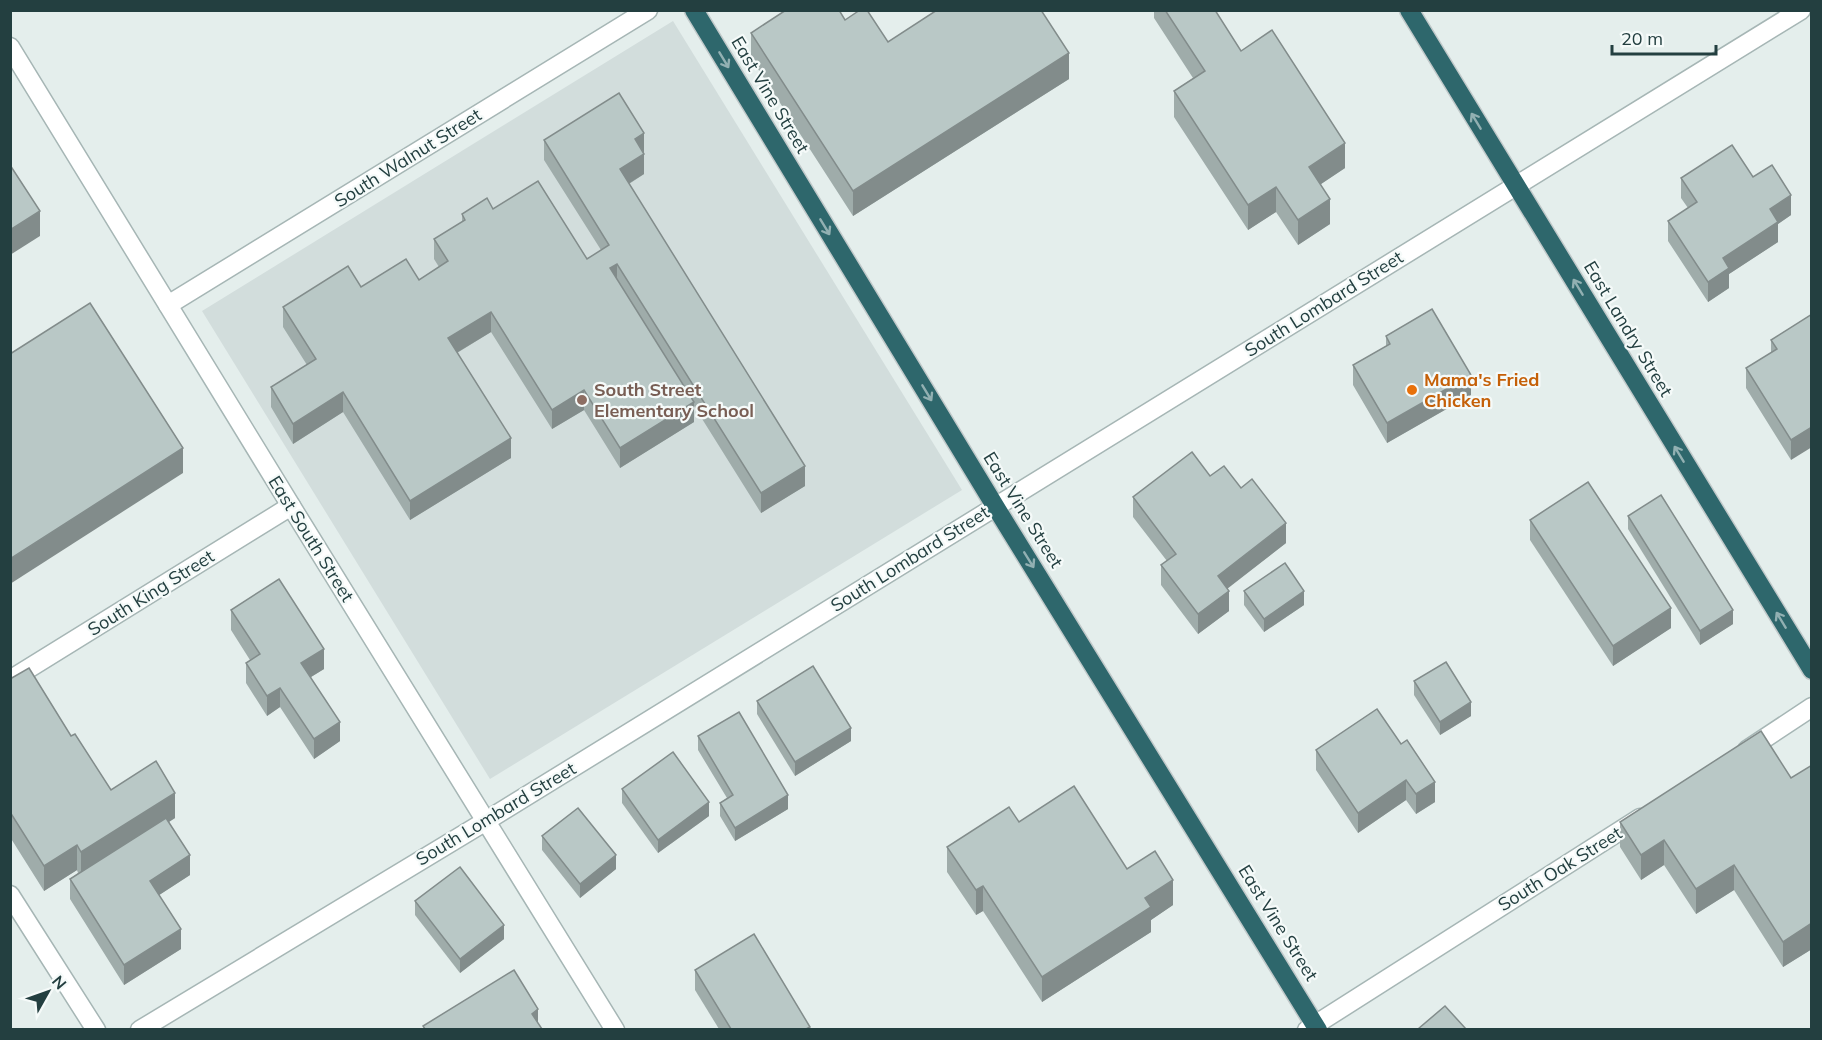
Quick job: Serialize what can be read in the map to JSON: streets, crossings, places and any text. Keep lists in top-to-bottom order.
{
  "streets": {
    "highway": ["East Vine Street", "East Landry Street"],
    "street": [
      "South Walnut Street",
      "South Lombard Street",
      "East South Street",
      "South King Street",
      "South Oak Street"
    ]
  },
  "crossings": [
    ["East Vine Street", "South Lombard Street"],
    ["East Vine Street", "South Oak Street"],
    ["South Walnut Street", "East South Street"],
    ["South Lombard Street", "East Landry Street"],
    ["South Lombard Street", "East South Street"],
    ["East South Street", "South King Street"]
  ],
  "one_way": ["East Vine Street", "East Landry Street"],
  "places": ["Mama's Fried Chicken", "South Street Elementary School"],
  "scale_bar": "20 m",
  "north": "top right"
}
